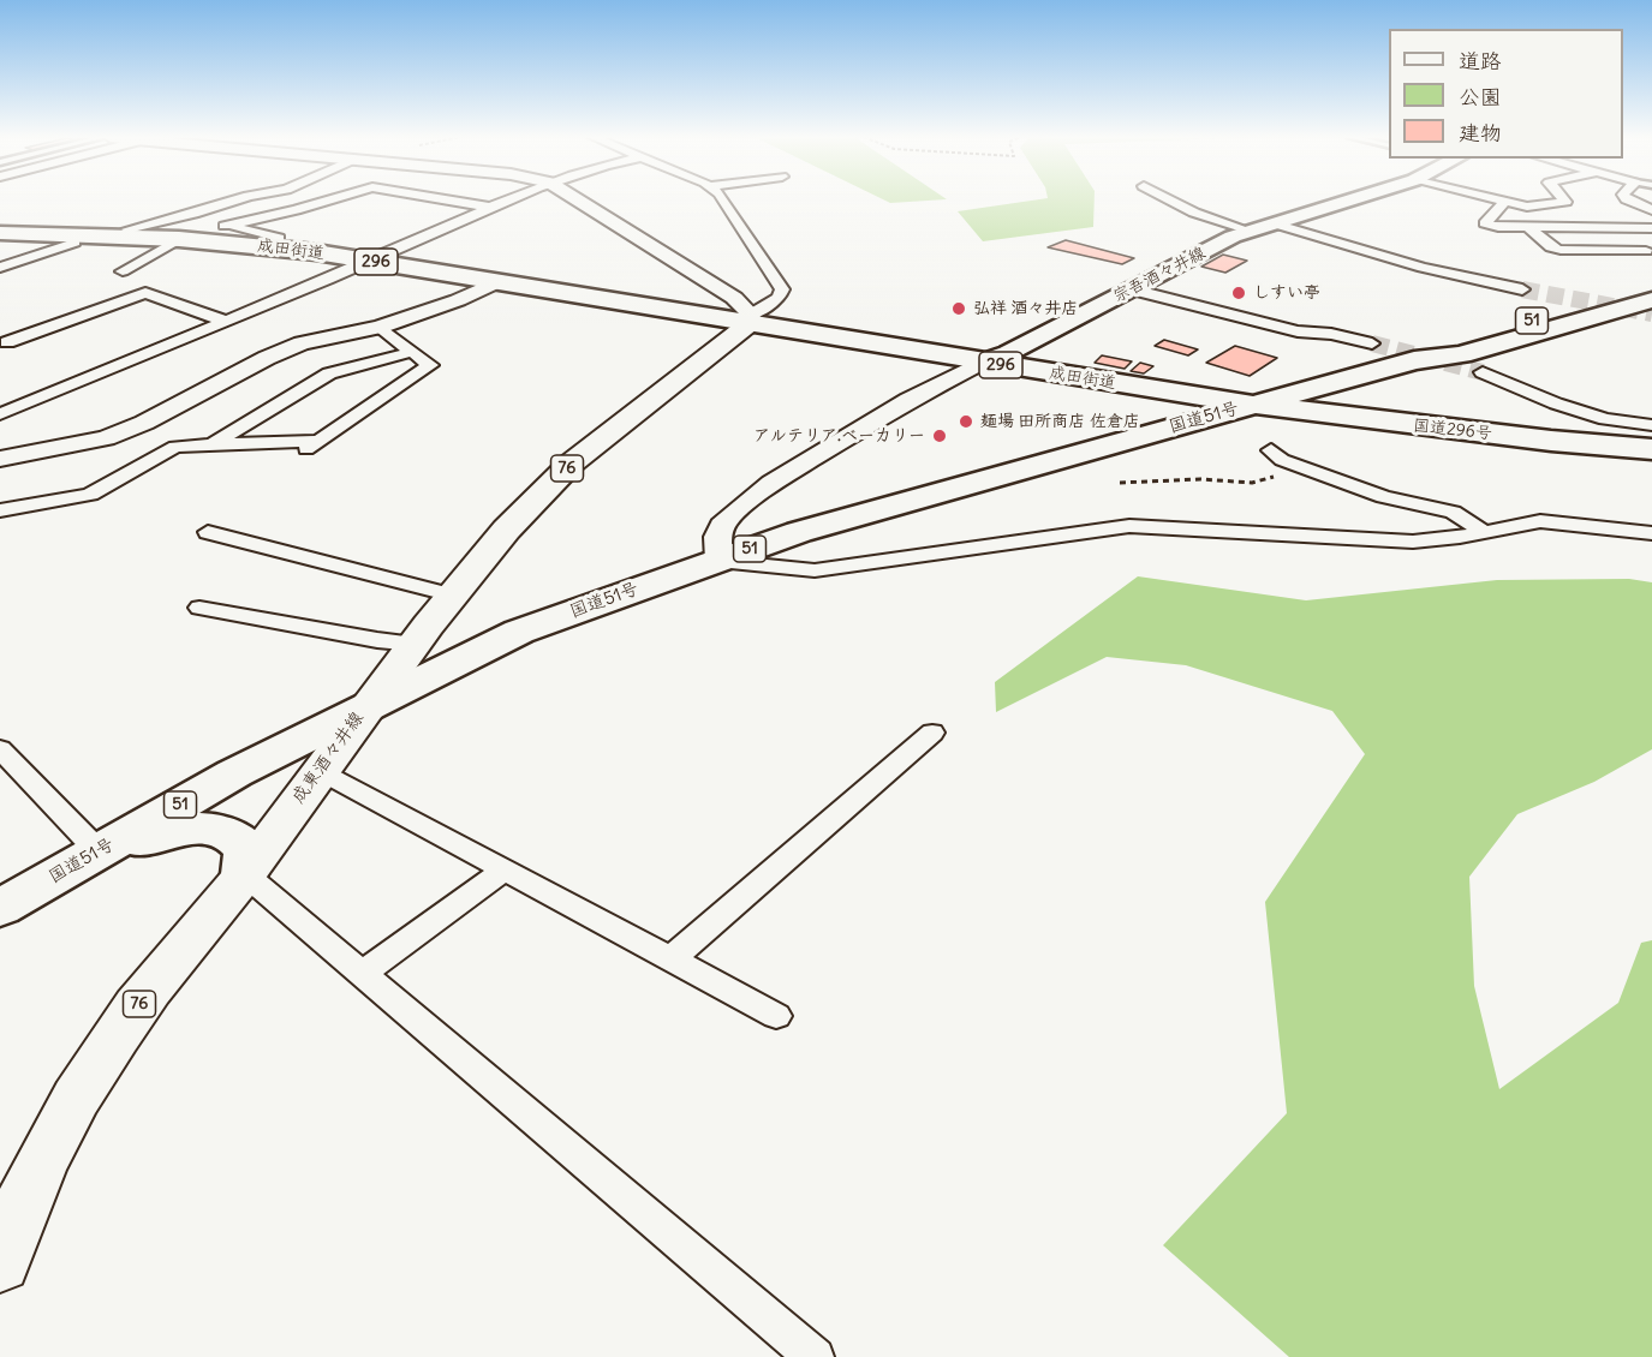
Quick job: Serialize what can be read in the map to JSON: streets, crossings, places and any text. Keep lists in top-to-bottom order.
{
  "streets": {
    "highway": [
      "成田街道",
      "296",
      "51",
      "国道51号",
      "国道296号"
    ],
    "main road": ["宗吾酒々井線", "76", "成東酒々井線"]
  },
  "crossings": [
    ["成田街道", "宗吾酒々井線"],
    ["成田街道", "国道51号"],
    ["成田街道", "国道296号"],
    ["成田街道", "成東酒々井線"],
    ["国道51号", "国道296号"],
    ["国道51号", "成東酒々井線"]
  ],
  "places": [
    "しすい亭",
    "弘祥 酒々井店",
    "麺場 田所商店 佐倉店",
    "アルテリア.ベーカリー"
  ],
  "legend": ["道路", "公園", "建物"]
}
